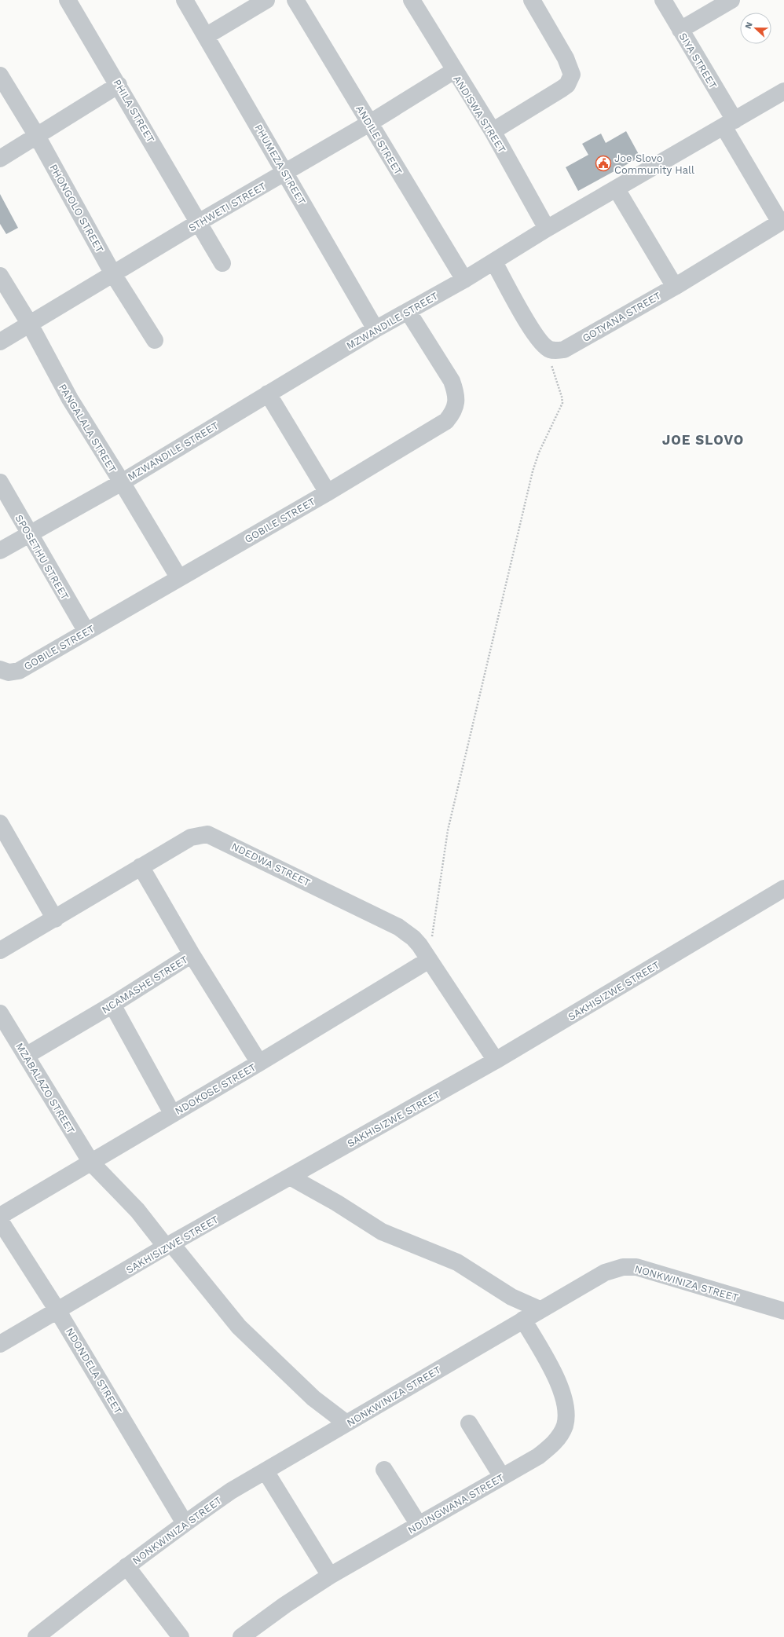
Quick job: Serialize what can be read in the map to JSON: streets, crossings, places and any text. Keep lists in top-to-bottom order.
{
  "streets": {
    "street": [
      "SIYA STREET",
      "PHILA STREET",
      "ANDISWA STREET",
      "ANDILE STREET",
      "PHUMEZA STREET",
      "STHWETI STREET",
      "PHONGOLO STREET",
      "GOTYANA STREET",
      "MZWANDILE STREET",
      "PANGALALA STREET",
      "GOBILE STREET",
      "SPOSETHU STREET",
      "NDEDWA STREET",
      "NCAMASHE STREET",
      "SAKHISIZWE STREET",
      "MZABALAZO STREET",
      "NDOKOSE STREET",
      "NONKWINIZA STREET",
      "NDONDELA STREET",
      "NDUNGWANA STREET"
    ]
  },
  "crossings": [
    ["SIYA STREET", "GOTYANA STREET"],
    ["SIYA STREET", "MZWANDILE STREET"],
    ["PHILA STREET", "STHWETI STREET"],
    ["ANDISWA STREET", "STHWETI STREET"],
    ["ANDISWA STREET", "MZWANDILE STREET"],
    ["ANDILE STREET", "STHWETI STREET"],
    ["ANDILE STREET", "MZWANDILE STREET"],
    ["PHUMEZA STREET", "STHWETI STREET"],
    ["PHUMEZA STREET", "MZWANDILE STREET"],
    ["STHWETI STREET", "PHONGOLO STREET"],
    ["STHWETI STREET", "PANGALALA STREET"],
    ["MZWANDILE STREET", "PANGALALA STREET"],
    ["MZWANDILE STREET", "GOBILE STREET"],
    ["MZWANDILE STREET", "SPOSETHU STREET"],
    ["PANGALALA STREET", "GOBILE STREET"],
    ["GOBILE STREET", "SPOSETHU STREET"],
    ["NDEDWA STREET", "NCAMASHE STREET"],
    ["NDEDWA STREET", "SAKHISIZWE STREET"],
    ["NDEDWA STREET", "NDOKOSE STREET"],
    ["NCAMASHE STREET", "MZABALAZO STREET"],
    ["SAKHISIZWE STREET", "MZABALAZO STREET"],
    ["SAKHISIZWE STREET", "NDONDELA STREET"],
    ["MZABALAZO STREET", "NDOKOSE STREET"],
    ["MZABALAZO STREET", "NONKWINIZA STREET"],
    ["NONKWINIZA STREET", "NDONDELA STREET"],
    ["NONKWINIZA STREET", "NDUNGWANA STREET"]
  ],
  "districts": ["JOE SLOVO"],
  "places": {
    "public building": ["Joe Slovo Community Hall"]
  },
  "north": "left"
}
